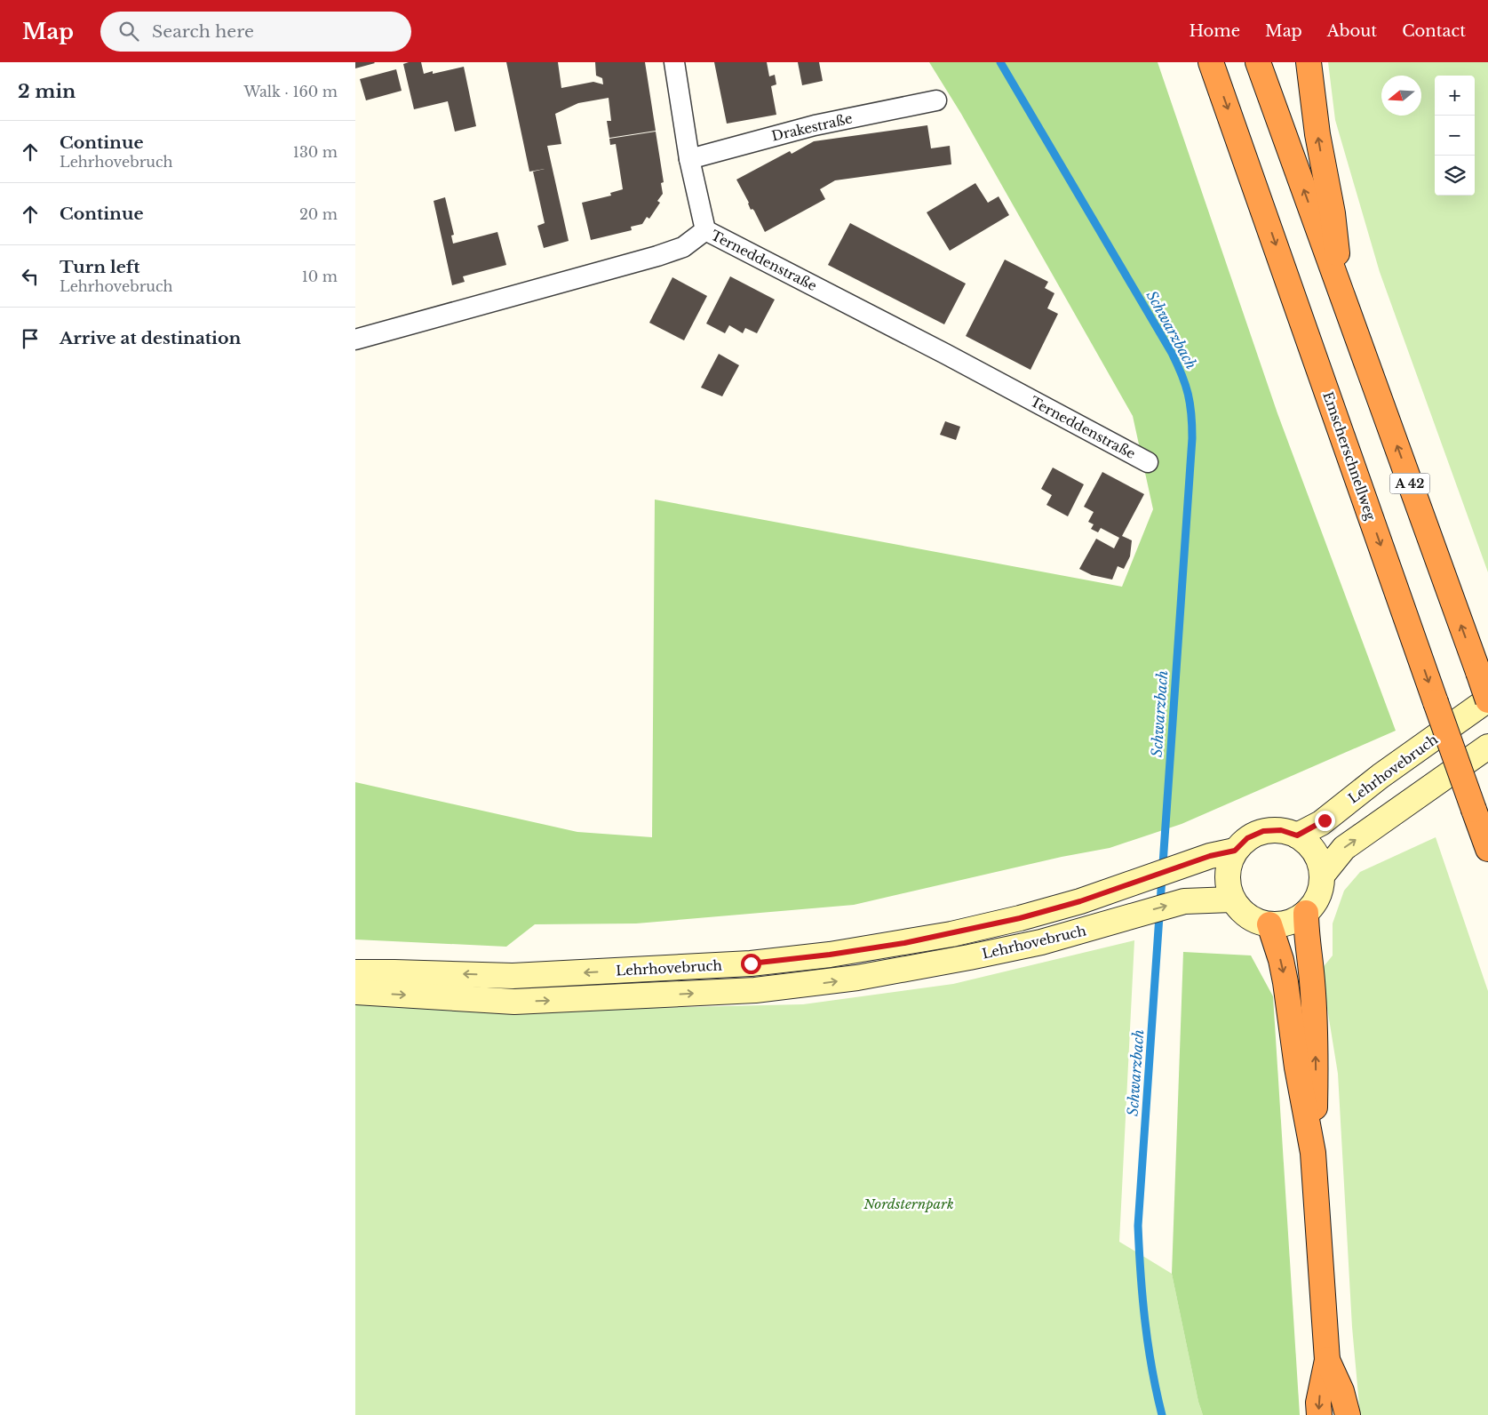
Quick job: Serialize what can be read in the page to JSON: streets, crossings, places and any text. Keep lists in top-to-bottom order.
{
  "streets": {
    "highway": ["Emscherschnellweg", "A 42"],
    "street": ["Drakestraße", "Terneddenstraße", "Lehrhovebruch"]
  },
  "crossings": [
    ["A 42", "Lehrhovebruch"]
  ],
  "water": ["Schwarzbach"],
  "parks": ["Nordsternpark"],
  "north": "left",
  "page": {
    "header": "Map",
    "search": "Search here",
    "nav": [
      "Home",
      "Map",
      "About",
      "Contact"
    ],
    "heading": ["2 min", "Walk · 160 m"],
    "map_buttons": ["+", "−"],
    "list": [
      ["Continue", "Lehrhovebruch", "130 m"],
      ["Continue", "20 m"],
      ["Turn left", "Lehrhovebruch", "10 m"],
      "Arrive at destination"
    ]
  }
}
